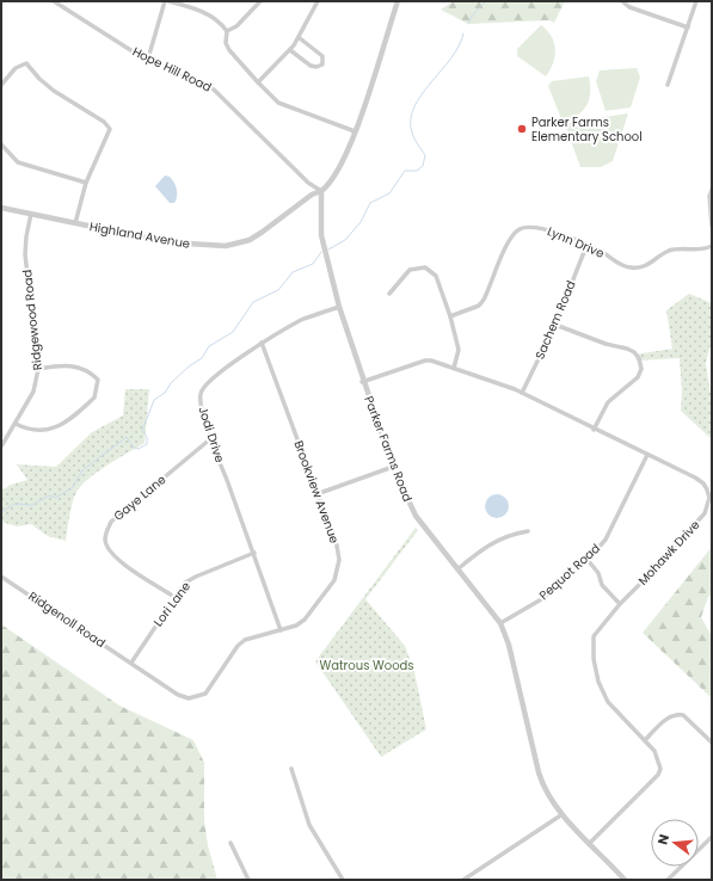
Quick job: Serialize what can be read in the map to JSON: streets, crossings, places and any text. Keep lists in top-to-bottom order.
{
  "streets": {
    "street": [
      "Hope Hill Road",
      "Highland Avenue",
      "Lynn Drive",
      "Ridgewood Road",
      "Sachem Road",
      "Jodi Drive",
      "Parker Farms Road",
      "Brookview Avenue",
      "Gaye Lane",
      "Mohawk Drive",
      "Pequot Road",
      "Lori Lane",
      "Ridgenoll Road"
    ]
  },
  "crossings": [
    ["Hope Hill Road", "Highland Avenue"],
    ["Hope Hill Road", "Parker Farms Road"],
    ["Highland Avenue", "Ridgewood Road"],
    ["Highland Avenue", "Parker Farms Road"],
    ["Lynn Drive", "Sachem Road"],
    ["Sachem Road", "Mohawk Drive"],
    ["Jodi Drive", "Parker Farms Road"],
    ["Jodi Drive", "Brookview Avenue"],
    ["Jodi Drive", "Gaye Lane"],
    ["Jodi Drive", "Lori Lane"],
    ["Parker Farms Road", "Mohawk Drive"],
    ["Parker Farms Road", "Pequot Road"],
    ["Brookview Avenue", "Lori Lane"],
    ["Brookview Avenue", "Ridgenoll Road"],
    ["Gaye Lane", "Lori Lane"],
    ["Mohawk Drive", "Pequot Road"],
    ["Lori Lane", "Ridgenoll Road"]
  ],
  "parks": ["Watrous Woods"],
  "places": ["Parker Farms Elementary School"],
  "north": "left"
}
